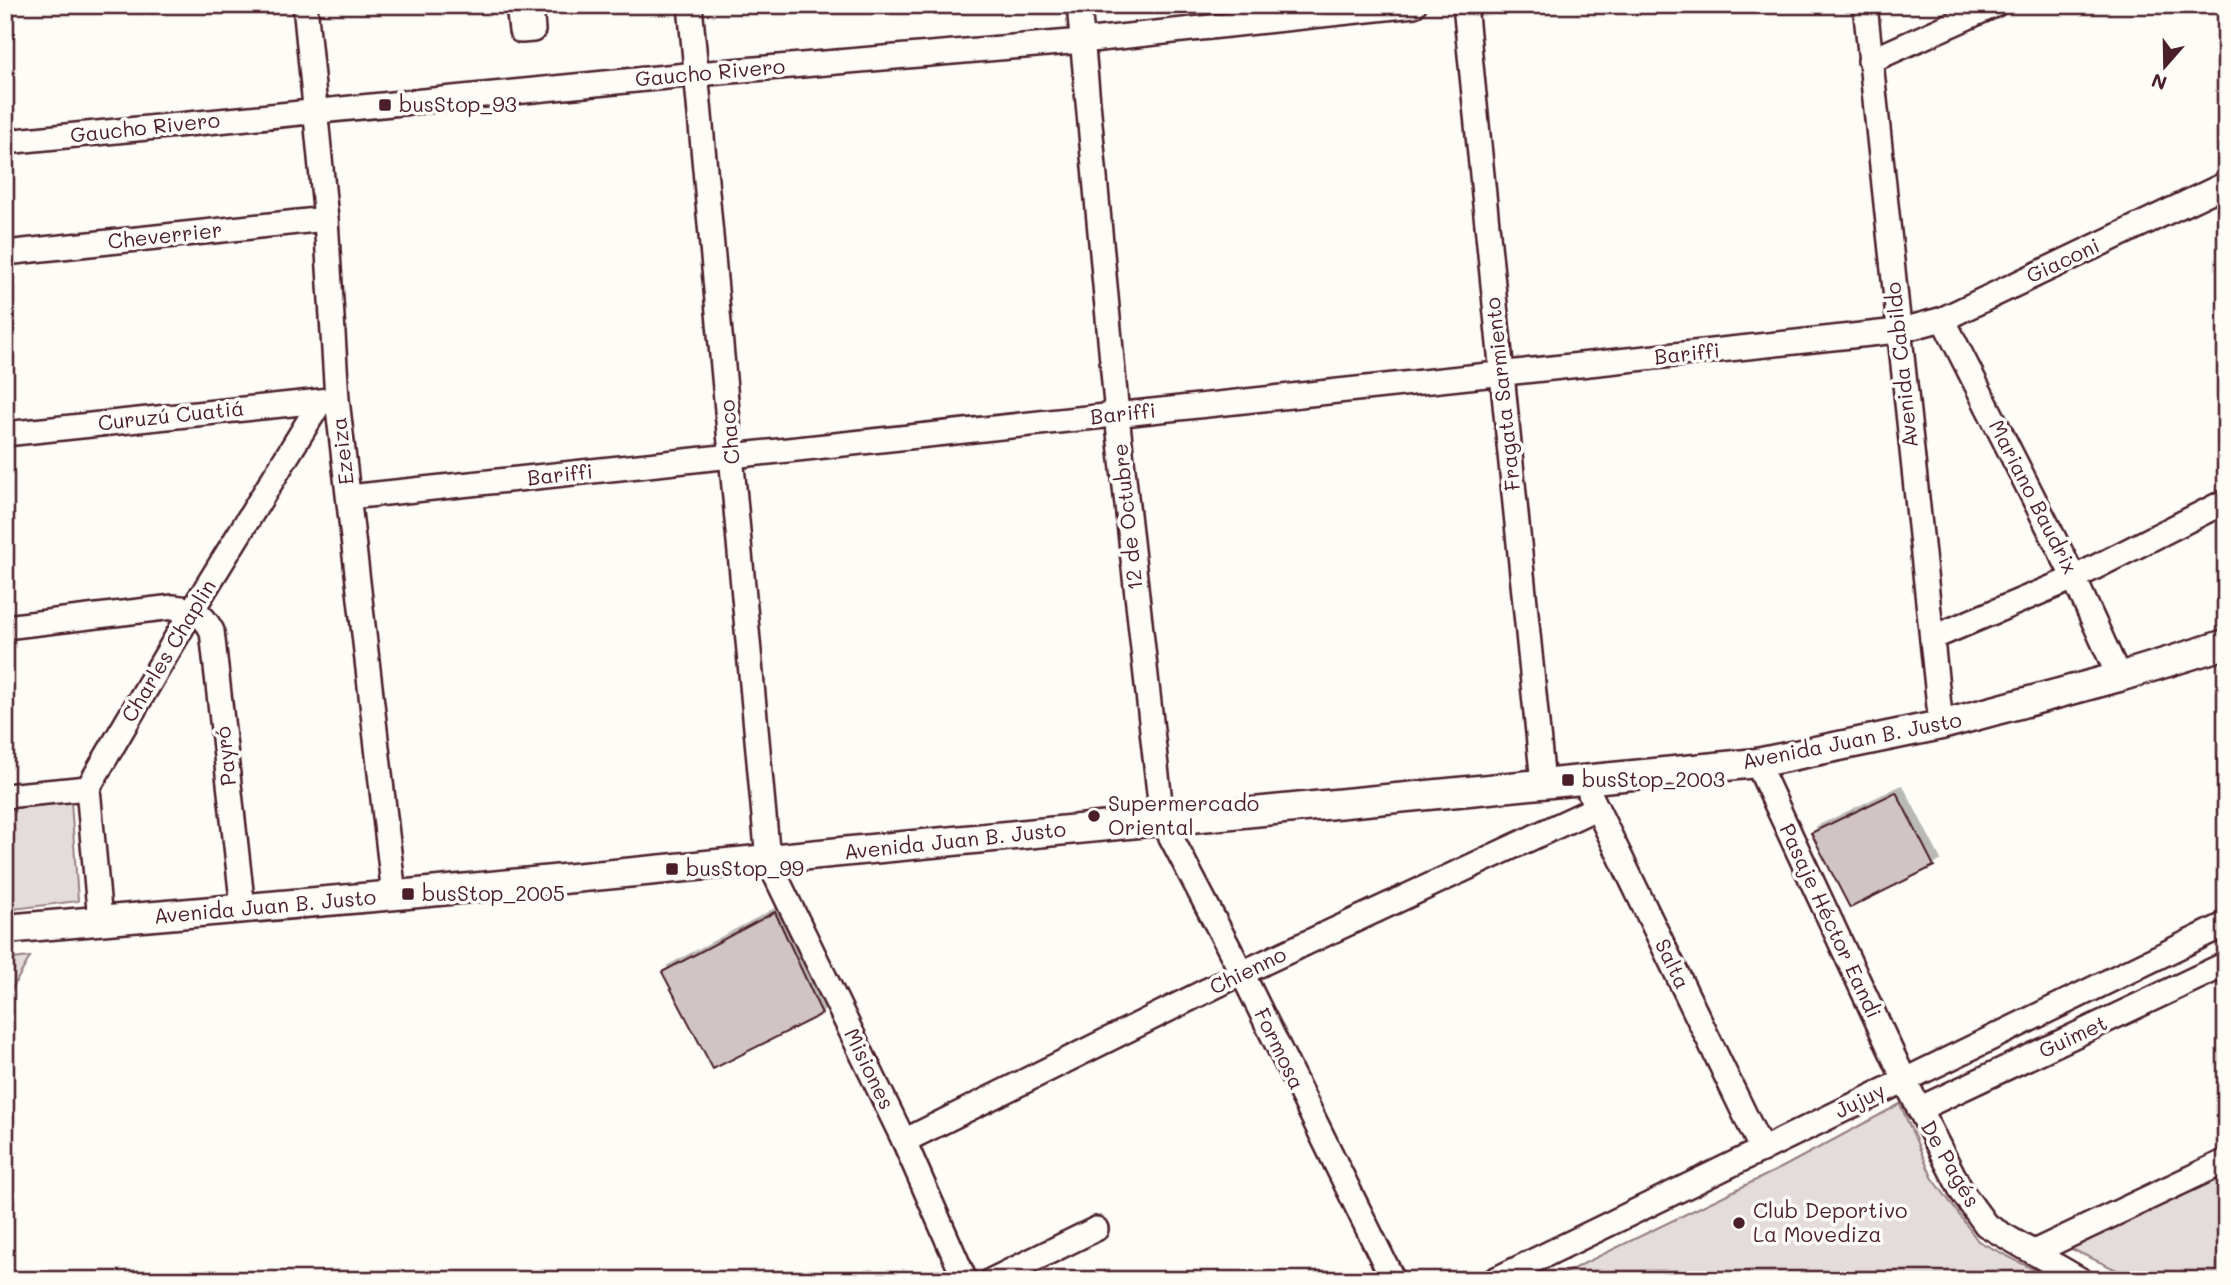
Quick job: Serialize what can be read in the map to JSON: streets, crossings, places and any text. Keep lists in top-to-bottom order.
{
  "streets": {
    "main road": ["Avenida Juan B. Justo"],
    "street": [
      "Gaucho Rivero",
      "Cheverrier",
      "Giaconi",
      "Bariffi",
      "Avenida Cabildo",
      "Fragata Sarmiento",
      "Curuzú Cuatiá",
      "Chaco",
      "Ezeiza",
      "Mariano Baudrix",
      "12 de Octubre",
      "Charles Chaplin",
      "Payró",
      "Pasaje Héctor Eandi",
      "Salta",
      "Chienno",
      "Guimet",
      "Formosa",
      "Misiones",
      "Jujuy",
      "De Pagés"
    ]
  },
  "crossings": [
    ["Gaucho Rivero", "Chaco"],
    ["Gaucho Rivero", "Ezeiza"],
    ["Gaucho Rivero", "12 de Octubre"],
    ["Cheverrier", "Ezeiza"],
    ["Giaconi", "Bariffi"],
    ["Giaconi", "Avenida Cabildo"],
    ["Giaconi", "Mariano Baudrix"],
    ["Bariffi", "Avenida Cabildo"],
    ["Bariffi", "Fragata Sarmiento"],
    ["Bariffi", "Chaco"],
    ["Bariffi", "Ezeiza"],
    ["Bariffi", "12 de Octubre"],
    ["Avenida Cabildo", "Avenida Juan B. Justo"],
    ["Fragata Sarmiento", "Avenida Juan B. Justo"],
    ["Curuzú Cuatiá", "Ezeiza"],
    ["Curuzú Cuatiá", "Charles Chaplin"],
    ["Chaco", "Avenida Juan B. Justo"],
    ["Chaco", "Misiones"],
    ["Ezeiza", "Charles Chaplin"],
    ["Ezeiza", "Avenida Juan B. Justo"],
    ["Mariano Baudrix", "Avenida Juan B. Justo"],
    ["12 de Octubre", "Avenida Juan B. Justo"],
    ["12 de Octubre", "Formosa"],
    ["Charles Chaplin", "Payró"],
    ["Avenida Juan B. Justo", "Payró"],
    ["Avenida Juan B. Justo", "Pasaje Héctor Eandi"],
    ["Avenida Juan B. Justo", "Salta"],
    ["Avenida Juan B. Justo", "Formosa"],
    ["Avenida Juan B. Justo", "Misiones"],
    ["Pasaje Héctor Eandi", "Jujuy"],
    ["Pasaje Héctor Eandi", "De Pagés"],
    ["Salta", "Chienno"],
    ["Salta", "Jujuy"],
    ["Chienno", "Formosa"],
    ["Chienno", "Misiones"],
    ["Guimet", "De Pagés"],
    ["Jujuy", "De Pagés"]
  ],
  "places": {
    "transit": [
      "busStop_93",
      "busStop_2003",
      "busStop_99",
      "busStop_2005"
    ],
    "other": ["Supermercado Oriental", "Club Deportivo La Movediza"]
  },
  "north": "bottom"
}
